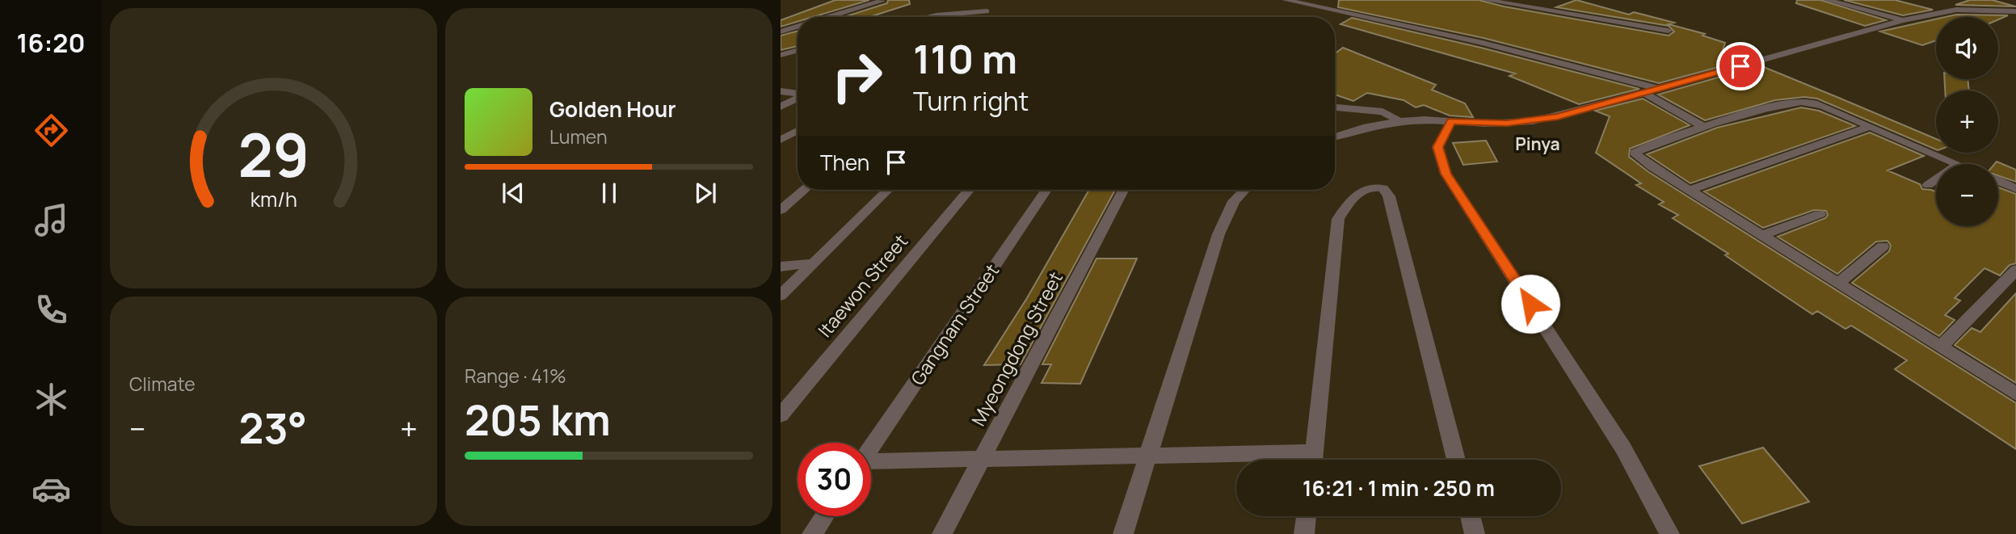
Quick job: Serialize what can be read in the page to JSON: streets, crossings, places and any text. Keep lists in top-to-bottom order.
{
  "streets": {
    "street": ["Itaewon Street", "Gangnam Street", "Myeongdong Street"]
  },
  "districts": ["Pinya"],
  "page": {
    "tabs": "16:20",
    "map_buttons": ["+", "−"],
    "turn": ["110 m", "Turn right"],
    "song": ["Golden Hour", "Lumen"],
    "then": "Then",
    "tile": [
      "Climate",
      ["Range · 41%", "205 km"]
    ],
    "heat": ["−", "23°", "+"],
    "limit": "30",
    "trip": "16:21 · 1 min · 250 m",
    "gauge": ["29", "km/h"]
  }
}
